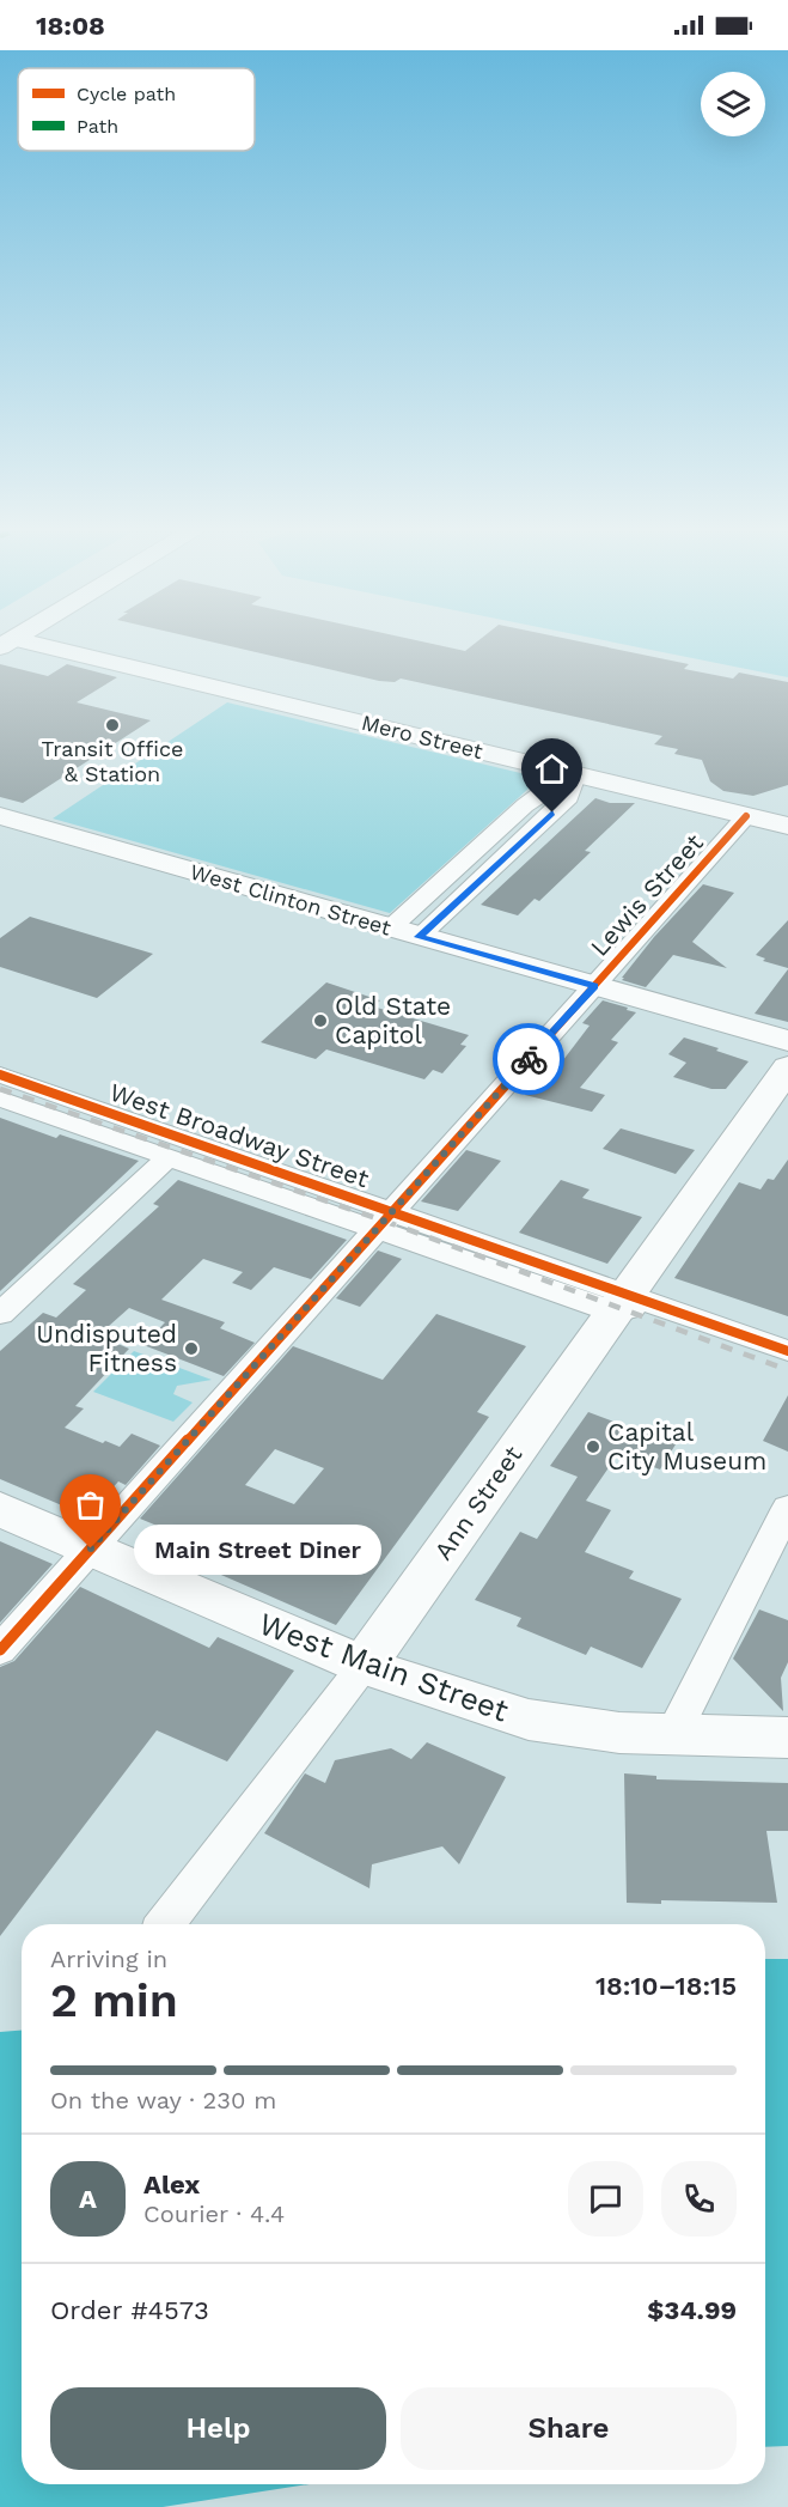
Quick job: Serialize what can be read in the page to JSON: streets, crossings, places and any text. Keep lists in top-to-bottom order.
{
  "streets": {
    "main road": [
      "Mero Street",
      "West Clinton Street",
      "Ann Street",
      "West Main Street"
    ],
    "street": ["Lewis Street", "West Broadway Street"]
  },
  "crossings": [
    ["Mero Street", "Lewis Street"],
    ["Lewis Street", "West Clinton Street"],
    ["Lewis Street", "West Broadway Street"],
    ["Lewis Street", "West Main Street"],
    ["West Broadway Street", "Ann Street"],
    ["Ann Street", "West Main Street"]
  ],
  "places": [
    "Transit Office & Station",
    "Old State Capitol",
    "Undisputed Fitness",
    "Capital City Museum",
    "Main Street Diner"
  ],
  "legend": ["Cycle path", "Path"],
  "page": {
    "status": "18:08",
    "bubble": "Main Street Diner",
    "heading": ["2 min", "Arriving in", "18:10–18:15"],
    "panel": [
      "Alex",
      "Courier · 4.4",
      "Order #4573",
      "$34.99"
    ],
    "bar": "On the way · 230 m",
    "round": "A",
    "buttons": ["Help", "Share"]
  }
}
